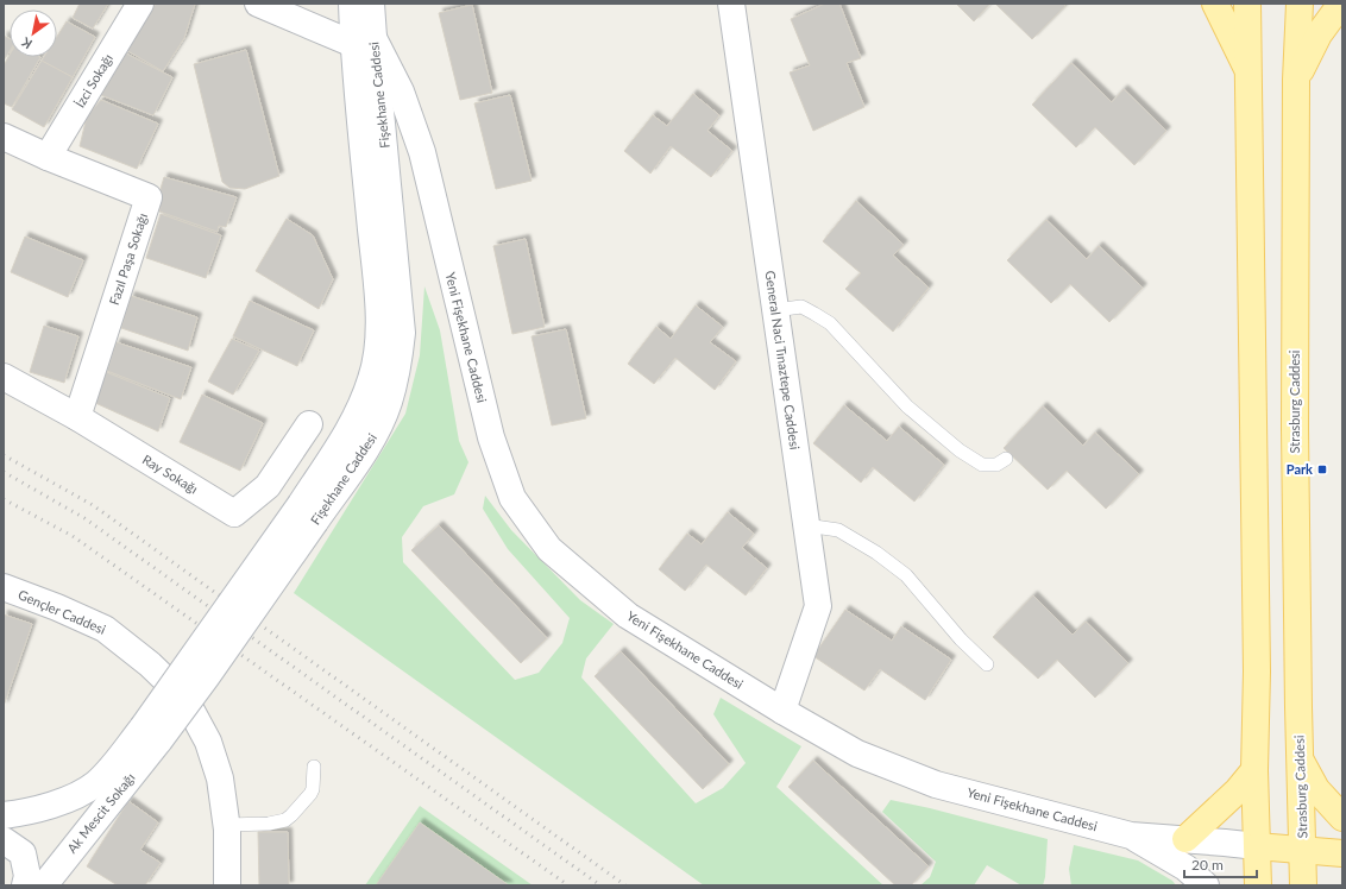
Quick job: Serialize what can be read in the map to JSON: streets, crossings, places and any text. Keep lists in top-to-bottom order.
{
  "streets": {
    "main road": ["Strasburg Caddesi"],
    "street": [
      "İzci Sokağı",
      "Fişekhane Caddesi",
      "Fazıl Paşa Sokağı",
      "Yeni Fişekhane Caddesi",
      "General Naci Tınaztepe Caddesi",
      "Ray Sokağı",
      "Gençler Caddesi",
      "Ak Mescit Sokağı"
    ]
  },
  "crossings": [
    ["İzci Sokağı", "Fazıl Paşa Sokağı"],
    ["Fişekhane Caddesi", "Yeni Fişekhane Caddesi"],
    ["Fişekhane Caddesi", "Ak Mescit Sokağı"],
    ["Fazıl Paşa Sokağı", "Ray Sokağı"],
    ["Yeni Fişekhane Caddesi", "General Naci Tınaztepe Caddesi"]
  ],
  "places": {
    "transit": ["Park"]
  },
  "scale_bar": "20 m",
  "north": "bottom left"
}
